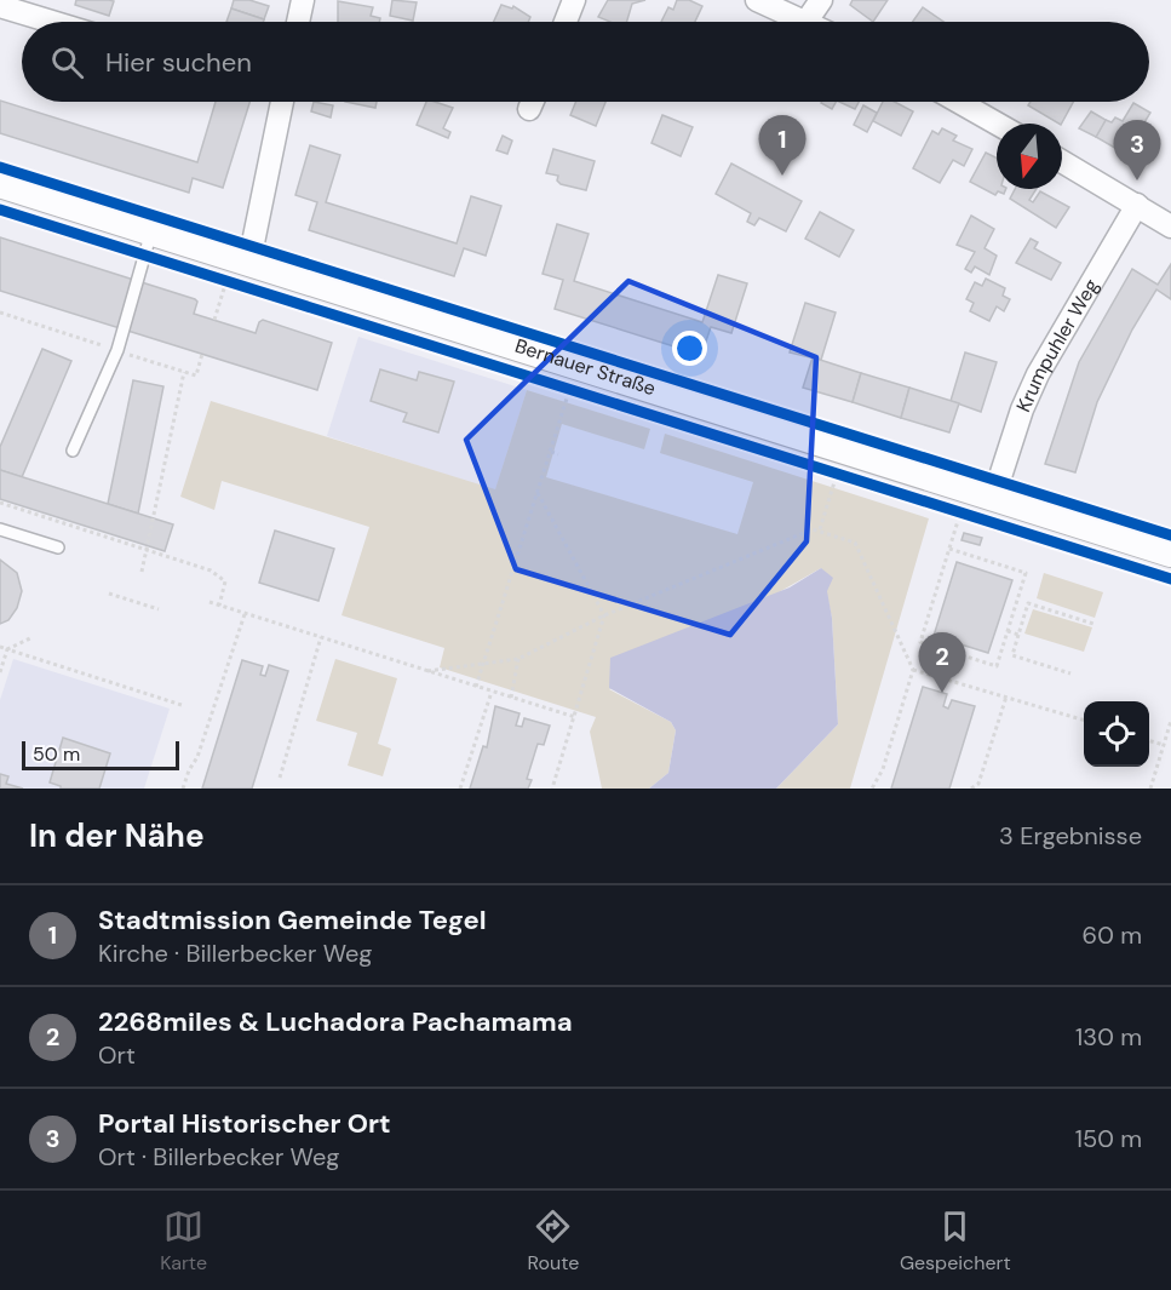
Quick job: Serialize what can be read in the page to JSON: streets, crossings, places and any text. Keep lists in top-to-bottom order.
{
  "streets": {
    "main road": ["Bernauer Straße"],
    "street": ["Krumpuhler Weg"]
  },
  "crossings": [
    ["Krumpuhler Weg", "Bernauer Straße"]
  ],
  "scale_bar": "50 m",
  "north": "bottom",
  "page": {
    "search": "Hier suchen",
    "pins": ["1", "3", "2"],
    "scale": "50 m",
    "heading": ["In der Nähe", "3 Ergebnisse"],
    "list": [
      {
        "mark": "1",
        "name": "Stadtmission Gemeinde Tegel",
        "note": "Kirche · Billerbecker Weg",
        "value": "60 m"
      },
      {
        "mark": "2",
        "name": "2268miles & Luchadora Pachamama",
        "note": "Ort",
        "value": "130 m"
      },
      {
        "mark": "3",
        "name": "Portal Historischer Ort",
        "note": "Ort · Billerbecker Weg",
        "value": "150 m"
      }
    ],
    "nav": ["Karte", "Route", "Gespeichert"]
  }
}
